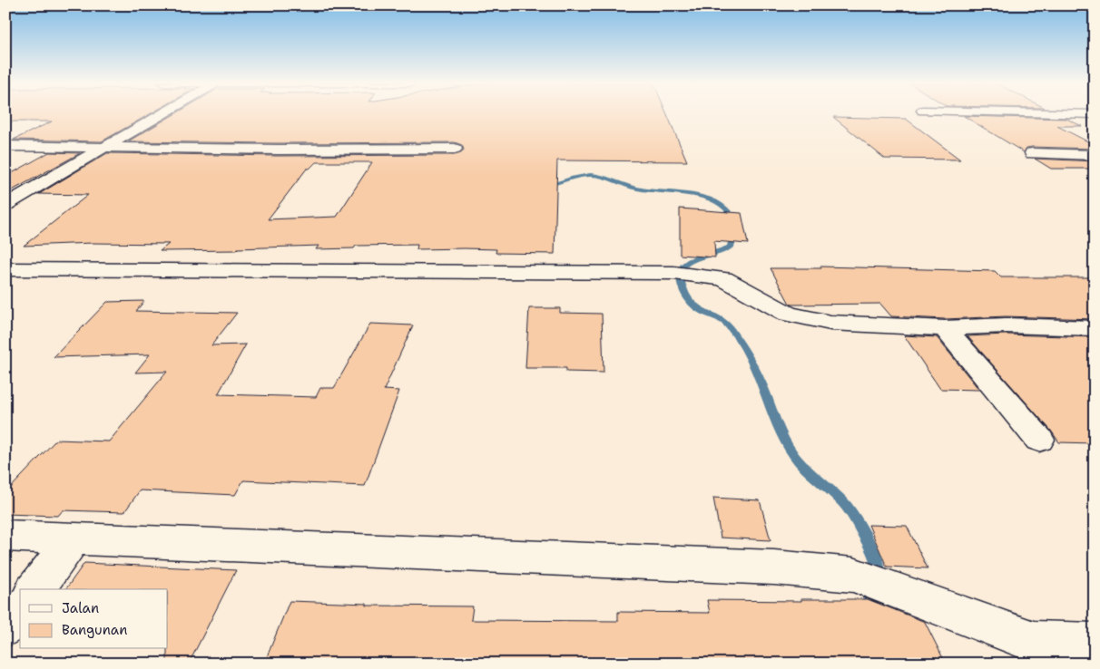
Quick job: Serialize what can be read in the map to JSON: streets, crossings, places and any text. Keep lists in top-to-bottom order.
{
  "legend": ["Jalan", "Bangunan"]
}
